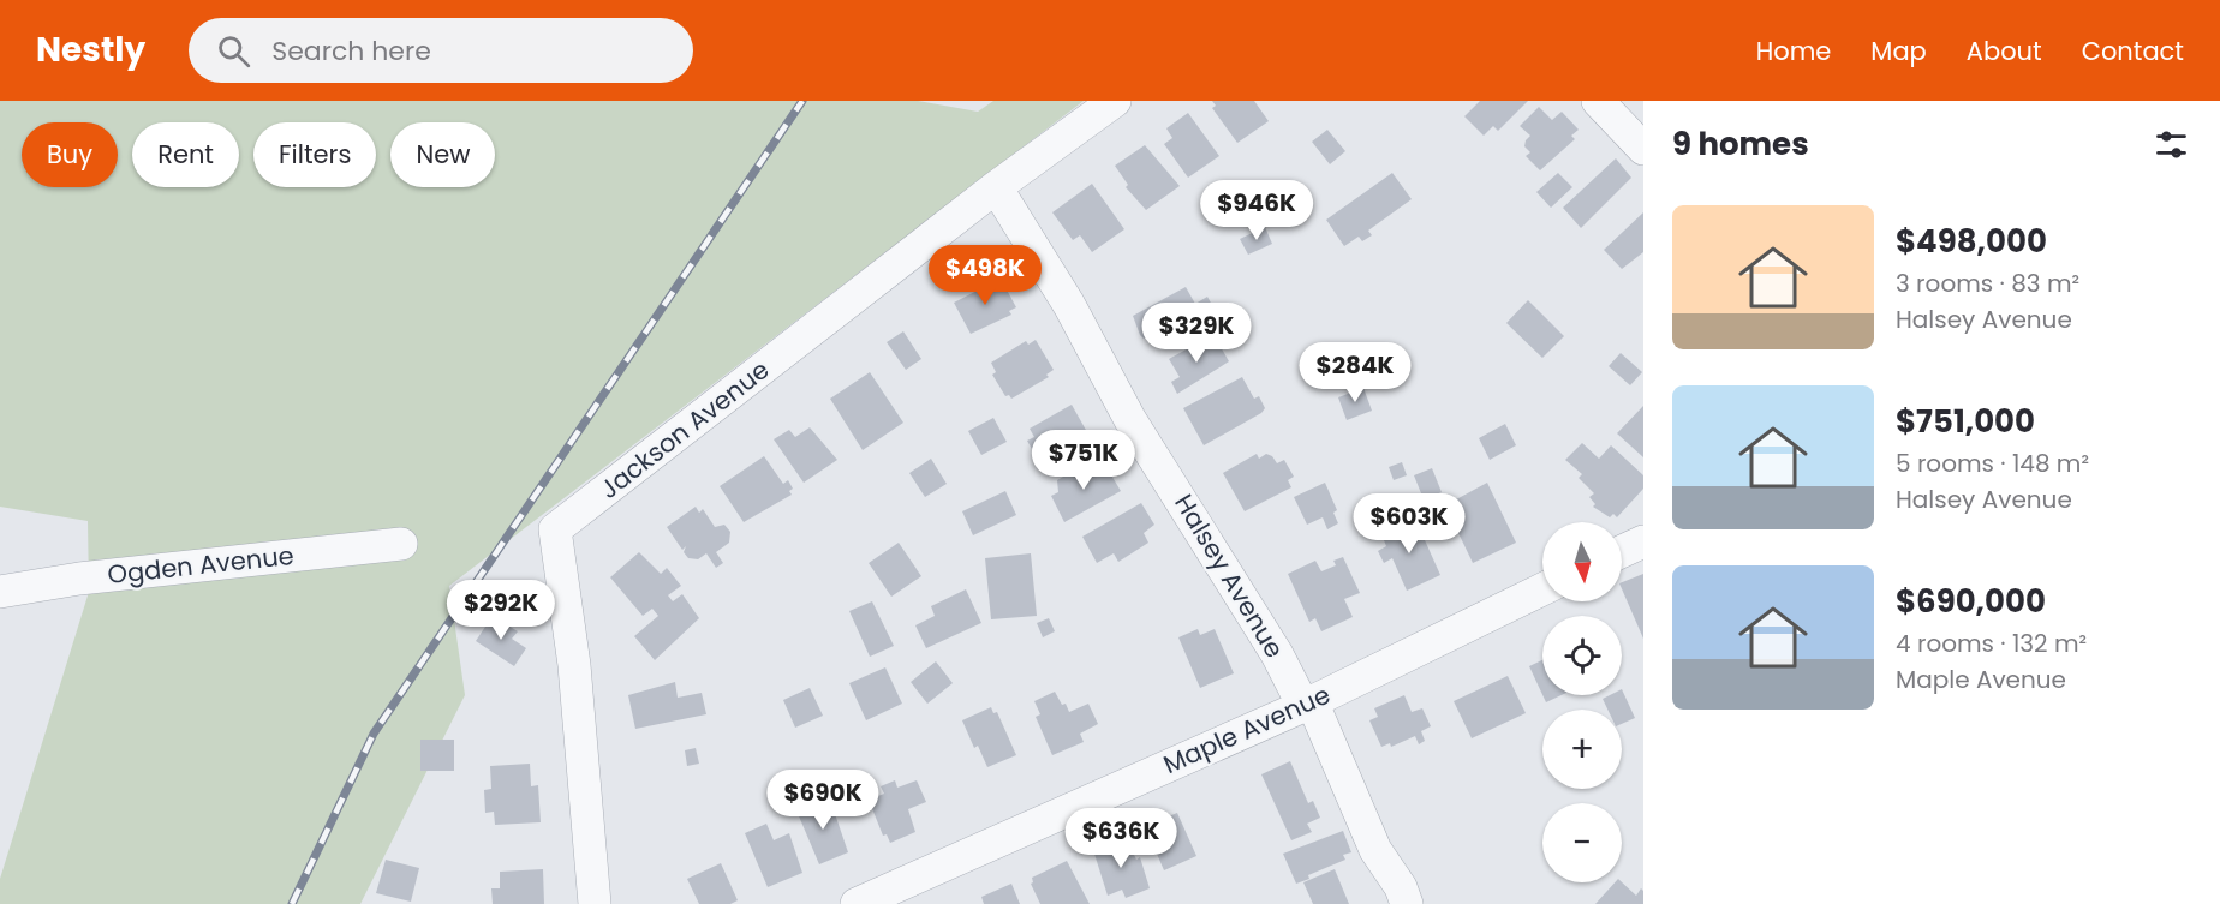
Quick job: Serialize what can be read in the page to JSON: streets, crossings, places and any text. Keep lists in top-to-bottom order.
{
  "streets": {
    "street": [
      "Jackson Avenue",
      "Ogden Avenue",
      "Halsey Avenue",
      "Maple Avenue"
    ]
  },
  "crossings": [
    ["Jackson Avenue", "Halsey Avenue"],
    ["Halsey Avenue", "Maple Avenue"]
  ],
  "north": "bottom",
  "page": {
    "header": "Nestly",
    "search": "Search here",
    "nav": [
      "Home",
      "Map",
      "About",
      "Contact"
    ],
    "heading": "9 homes",
    "chip": [
      "Buy",
      "Rent",
      "Filters",
      "New"
    ],
    "price": [
      "$946K",
      "$498K",
      "$329K",
      "$284K",
      "$751K",
      "$603K",
      "$292K",
      "$690K",
      "$636K"
    ],
    "list": [
      {
        "name": "$498,000",
        "note": "3 rooms · 83 m² · Halsey Avenue"
      },
      {
        "name": "$751,000",
        "note": "5 rooms · 148 m² · Halsey Avenue"
      },
      {
        "name": "$690,000",
        "note": "4 rooms · 132 m² · Maple Avenue"
      }
    ],
    "map_buttons": ["+", "−"]
  }
}
